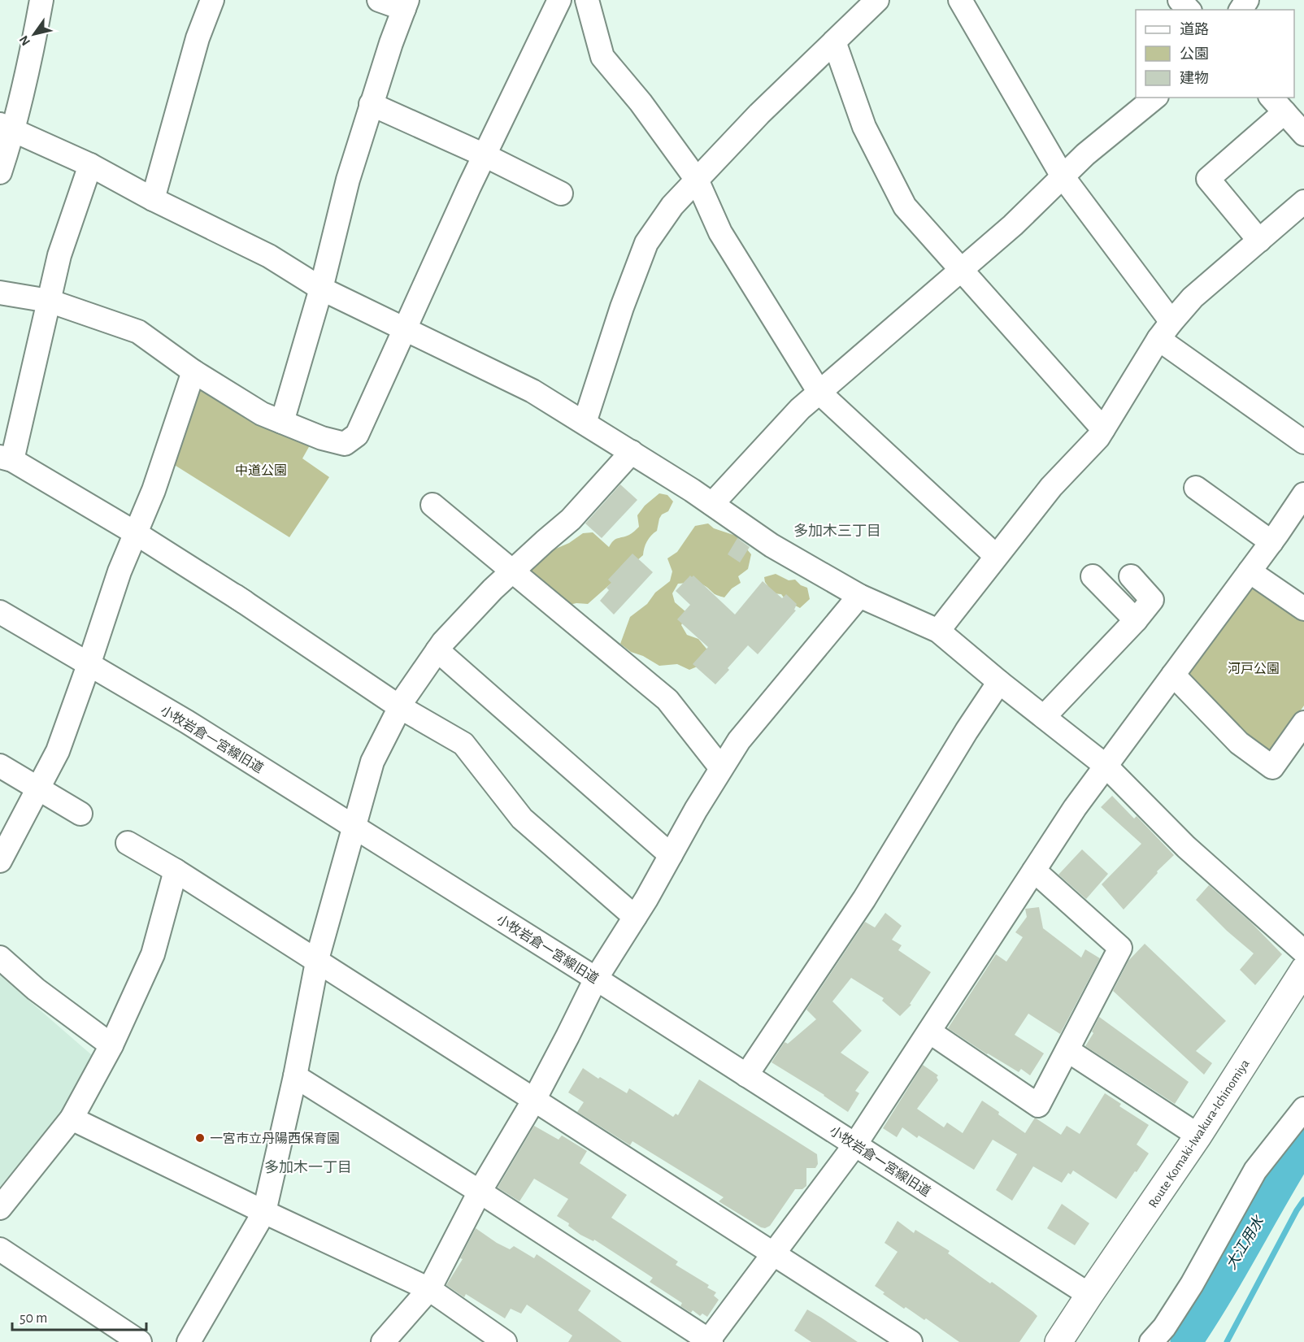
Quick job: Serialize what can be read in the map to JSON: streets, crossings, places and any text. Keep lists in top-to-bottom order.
{
  "streets": {
    "main road": ["Route Komaki-Iwakura-Ichinomiya"],
    "street": ["小牧岩倉一宮線旧道"]
  },
  "crossings": [
    ["小牧岩倉一宮線旧道", "Route Komaki-Iwakura-Ichinomiya"]
  ],
  "districts": ["多加木三丁目", "多加木一丁目"],
  "water": ["大江用水"],
  "parks": ["中道公園", "河戸公園"],
  "places": ["一宮市立丹陽西保育園"],
  "legend": ["道路", "公園", "建物"],
  "scale_bar": "50 m",
  "north": "bottom left"
}
